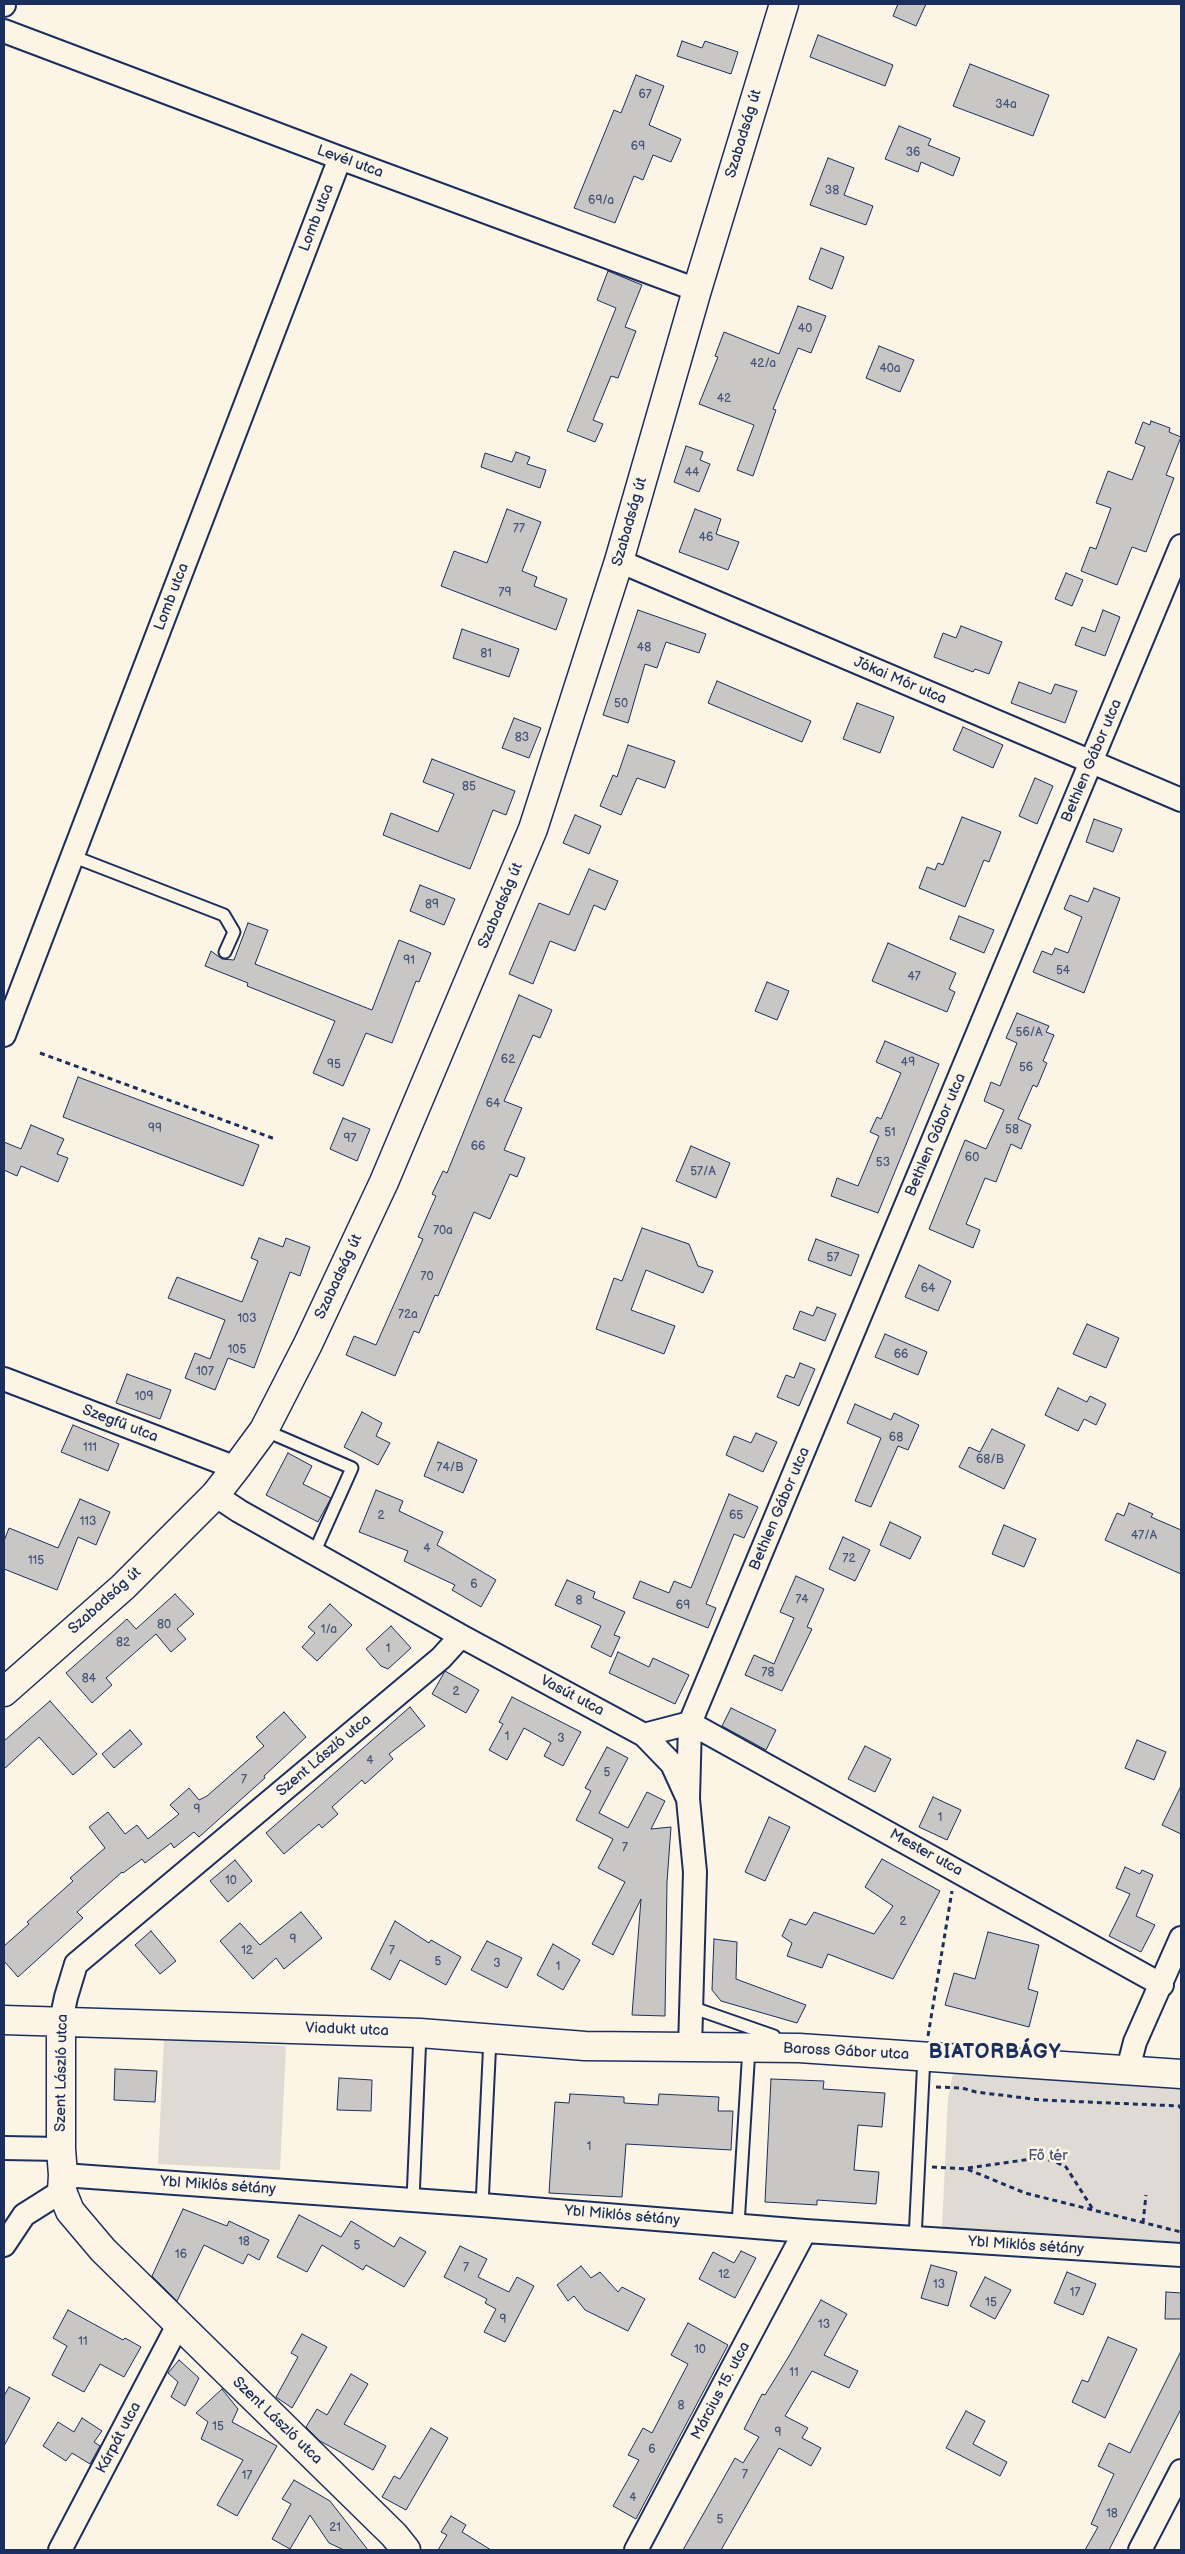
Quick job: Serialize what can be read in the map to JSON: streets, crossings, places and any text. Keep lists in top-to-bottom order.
{
  "streets": {
    "main road": [
      "Szabadság út",
      "Szent László utca",
      "Viadukt utca",
      "Baross Gábor utca"
    ],
    "street": [
      "Levél utca",
      "Lomb utca",
      "Jókai Mór utca",
      "Bethlen Gábor utca",
      "Szegfű utca",
      "Vasút utca",
      "Mester utca",
      "Ybl Miklós sétány",
      "Március 15. utca",
      "Kárpát utca"
    ]
  },
  "crossings": [
    ["Szabadság út", "Levél utca"],
    ["Szabadság út", "Jókai Mór utca"],
    ["Szabadság út", "Szegfű utca"],
    ["Szabadság út", "Vasút utca"],
    ["Levél utca", "Lomb utca"],
    ["Jókai Mór utca", "Bethlen Gábor utca"],
    ["Bethlen Gábor utca", "Vasút utca"],
    ["Bethlen Gábor utca", "Mester utca"],
    ["Vasút utca", "Szent László utca"],
    ["Vasút utca", "Viadukt utca"],
    ["Vasút utca", "Baross Gábor utca"],
    ["Szent László utca", "Viadukt utca"],
    ["Szent László utca", "Ybl Miklós sétány"],
    ["Szent László utca", "Kárpát utca"],
    ["Viadukt utca", "Baross Gábor utca"],
    ["Ybl Miklós sétány", "Március 15. utca"]
  ],
  "districts": ["BIATORBÁGY"],
  "parks": ["Fő tér"],
  "house_numbers": [
    "67",
    "34a",
    "69",
    "36",
    "38",
    "69/a",
    "40",
    "42/a",
    "40a",
    "42",
    "44",
    "77",
    "46",
    "79",
    "48",
    "81",
    "50",
    "83",
    "85",
    "89",
    "91",
    "54",
    "47",
    "56/A",
    "62",
    "49",
    "95",
    "56",
    "64",
    "99",
    "58",
    "51",
    "97",
    "66",
    "60",
    "53",
    "57/A",
    "70a",
    "57",
    "70",
    "64",
    "72a",
    "103",
    "105",
    "66",
    "107",
    "109",
    "68",
    "111",
    "68/B",
    "74/B",
    "2",
    "65",
    "113",
    "47/A",
    "4",
    "72",
    "115",
    "6",
    "74",
    "8",
    "69",
    "80",
    "1/a",
    "82",
    "1",
    "78",
    "84",
    "2",
    "1",
    "3",
    "4",
    "5",
    "7",
    "9",
    "1",
    "7",
    "10",
    "2",
    "9",
    "12",
    "7",
    "5",
    "3",
    "1",
    "1",
    "18",
    "5",
    "16",
    "7",
    "12",
    "13",
    "17",
    "15",
    "9",
    "13",
    "11",
    "10",
    "11",
    "8",
    "15",
    "9",
    "6",
    "7",
    "17",
    "4",
    "18",
    "5",
    "21"
  ]
}
